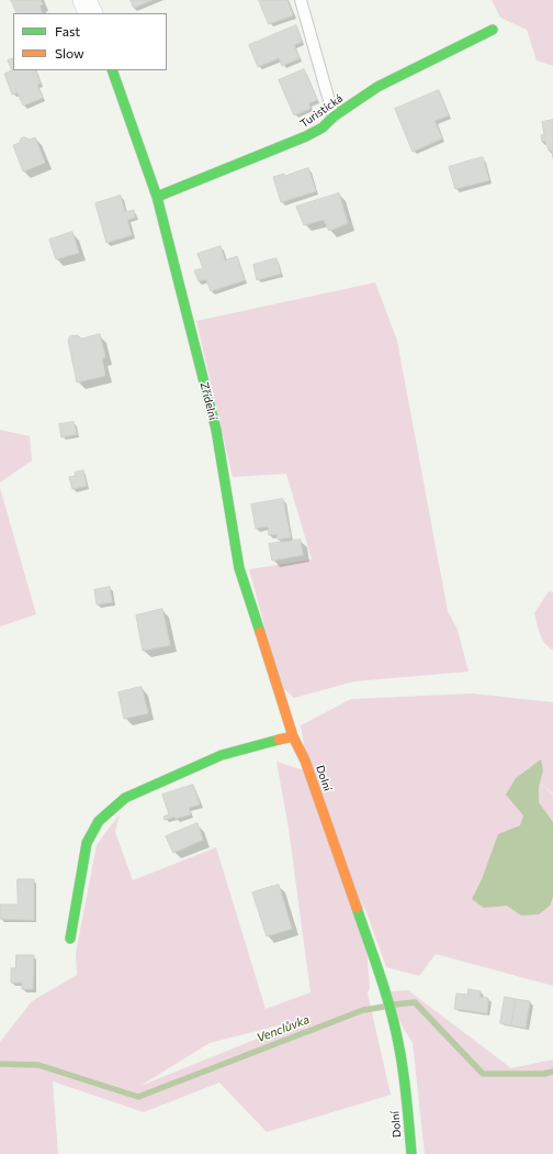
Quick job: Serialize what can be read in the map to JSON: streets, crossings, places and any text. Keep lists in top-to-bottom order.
{
  "streets": {
    "street": ["Turistická", "Zřídelní", "Dolní"]
  },
  "crossings": [
    ["Turistická", "Zřídelní"],
    ["Zřídelní", "Dolní"]
  ],
  "water": ["Venclůvka"],
  "legend": ["Fast", "Slow"]
}
